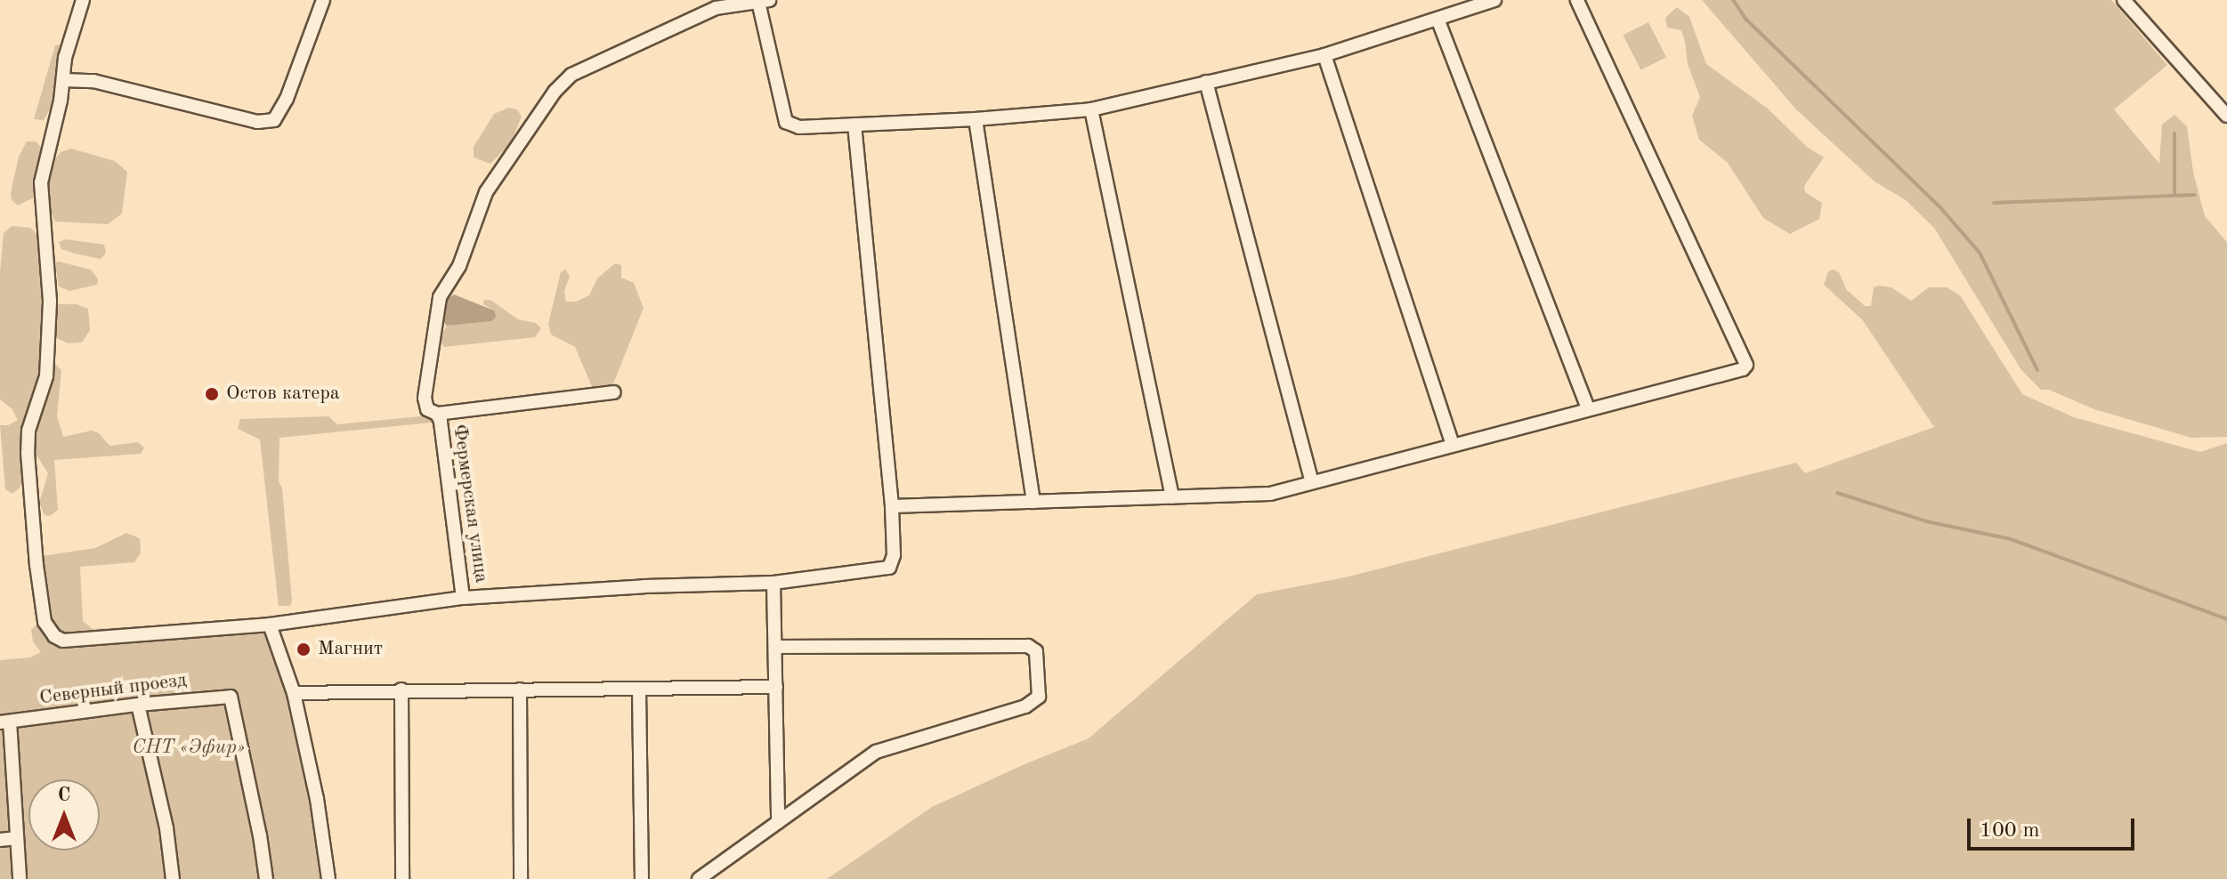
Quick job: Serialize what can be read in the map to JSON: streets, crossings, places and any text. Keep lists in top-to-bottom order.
{
  "streets": {
    "street": ["Фермерская улица", "Северный проезд"]
  },
  "parks": ["СНТ «Эфир»"],
  "places": ["Остов катера", "Магнит"],
  "scale_bar": "100 m",
  "north": "top"
}
